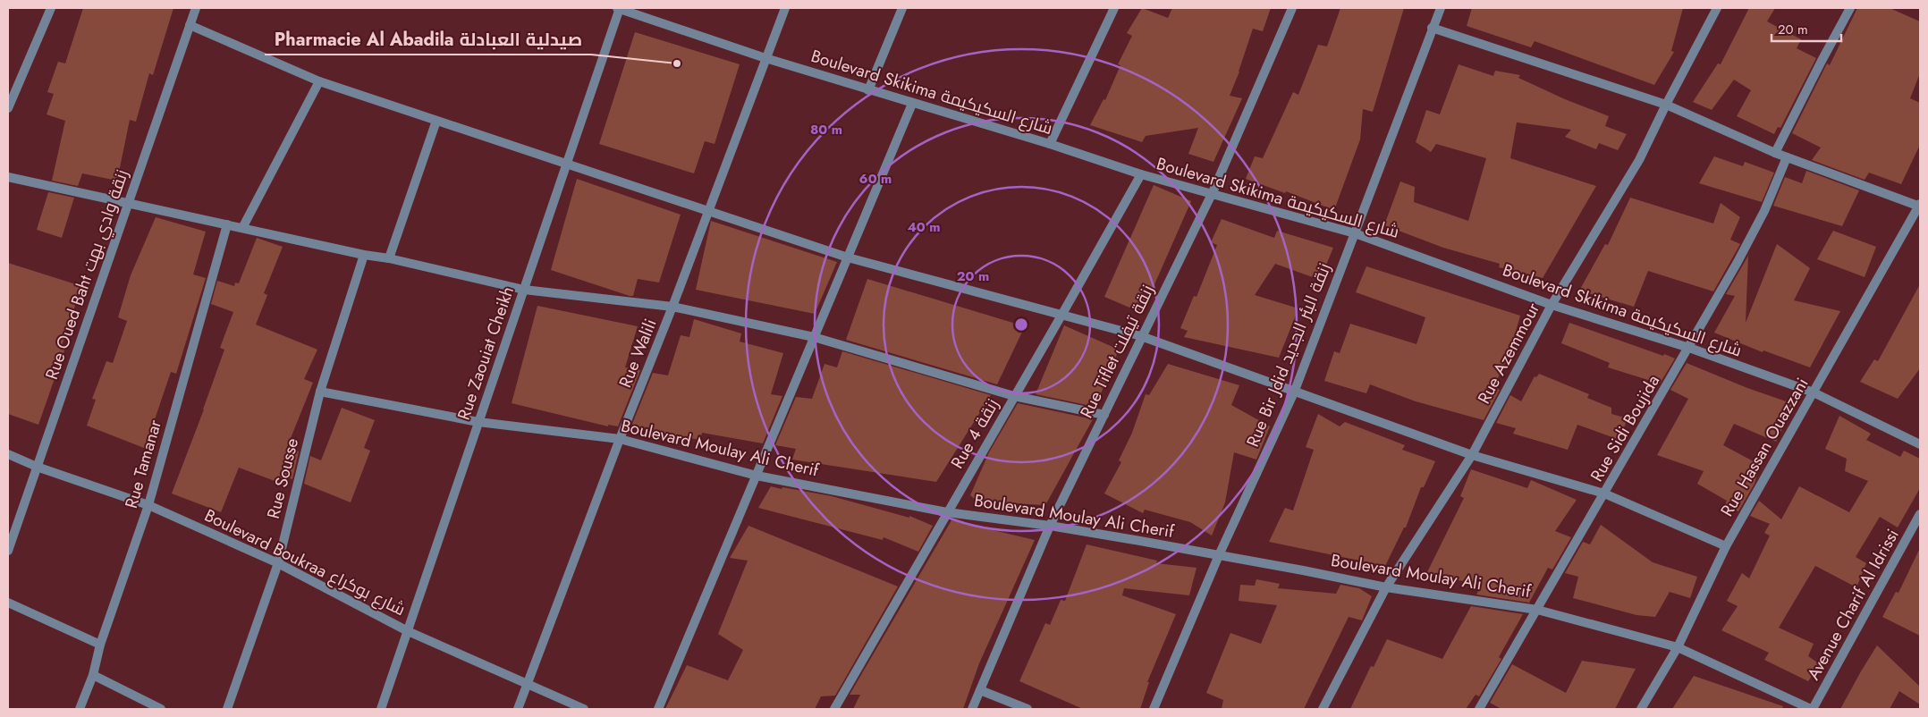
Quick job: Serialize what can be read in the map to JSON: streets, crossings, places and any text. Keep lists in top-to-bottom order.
{
  "streets": {
    "street": [
      "Boulevard Skikima شارع السكيكيمة",
      "Rue Oued Baht زنقة وادي بهت",
      "Rue Tiflet زنقة تيفلت",
      "Rue Zaouiat Cheikh",
      "Rue Walili",
      "Rue Azemmour",
      "Rue Bir Jdid زنقة البئر الجديد",
      "Rue Sidi Boujida",
      "Rue 4 زنقة",
      "Rue Hassan Ouazzani",
      "Boulevard Moulay Ali Cherif",
      "Rue Tamanar",
      "Rue Sousse",
      "Boulevard Boukraa شارع بوكراع",
      "Avenue Charif Al Idrissi"
    ]
  },
  "crossings": [
    ["Boulevard Skikima شارع السكيكيمة", "Rue Tiflet زنقة تيفلت"],
    ["Boulevard Skikima شارع السكيكيمة", "Rue Zaouiat Cheikh"],
    ["Boulevard Skikima شارع السكيكيمة", "Rue Walili"],
    ["Boulevard Skikima شارع السكيكيمة", "Rue Azemmour"],
    ["Boulevard Skikima شارع السكيكيمة", "Rue Bir Jdid زنقة البئر الجديد"],
    ["Boulevard Skikima شارع السكيكيمة", "Rue Sidi Boujida"],
    ["Boulevard Skikima شارع السكيكيمة", "Rue 4 زنقة"],
    ["Boulevard Skikima شارع السكيكيمة", "Rue Hassan Ouazzani"],
    ["Rue Oued Baht زنقة وادي بهت", "Boulevard Boukraa شارع بوكراع"],
    ["Rue Tiflet زنقة تيفلت", "Boulevard Moulay Ali Cherif"],
    ["Rue Zaouiat Cheikh", "Boulevard Moulay Ali Cherif"],
    ["Rue Zaouiat Cheikh", "Boulevard Boukraa شارع بوكراع"],
    ["Rue Walili", "Boulevard Moulay Ali Cherif"],
    ["Rue Walili", "Boulevard Boukraa شارع بوكراع"],
    ["Rue Azemmour", "Boulevard Moulay Ali Cherif"],
    ["Rue Bir Jdid زنقة البئر الجديد", "Boulevard Moulay Ali Cherif"],
    ["Rue Sidi Boujida", "Boulevard Moulay Ali Cherif"],
    ["Rue 4 زنقة", "Boulevard Moulay Ali Cherif"],
    ["Rue Hassan Ouazzani", "Boulevard Moulay Ali Cherif"],
    ["Boulevard Moulay Ali Cherif", "Rue Sousse"],
    ["Boulevard Moulay Ali Cherif", "Avenue Charif Al Idrissi"],
    ["Rue Tamanar", "Boulevard Boukraa شارع بوكراع"],
    ["Rue Sousse", "Boulevard Boukraa شارع بوكراع"]
  ],
  "places": ["Pharmacie Al Abadila صيدلية العبادلة"],
  "scale_bar": "20 m",
  "rings": [
    "80 m",
    "60 m",
    "40 m",
    "20 m"
  ]
}
